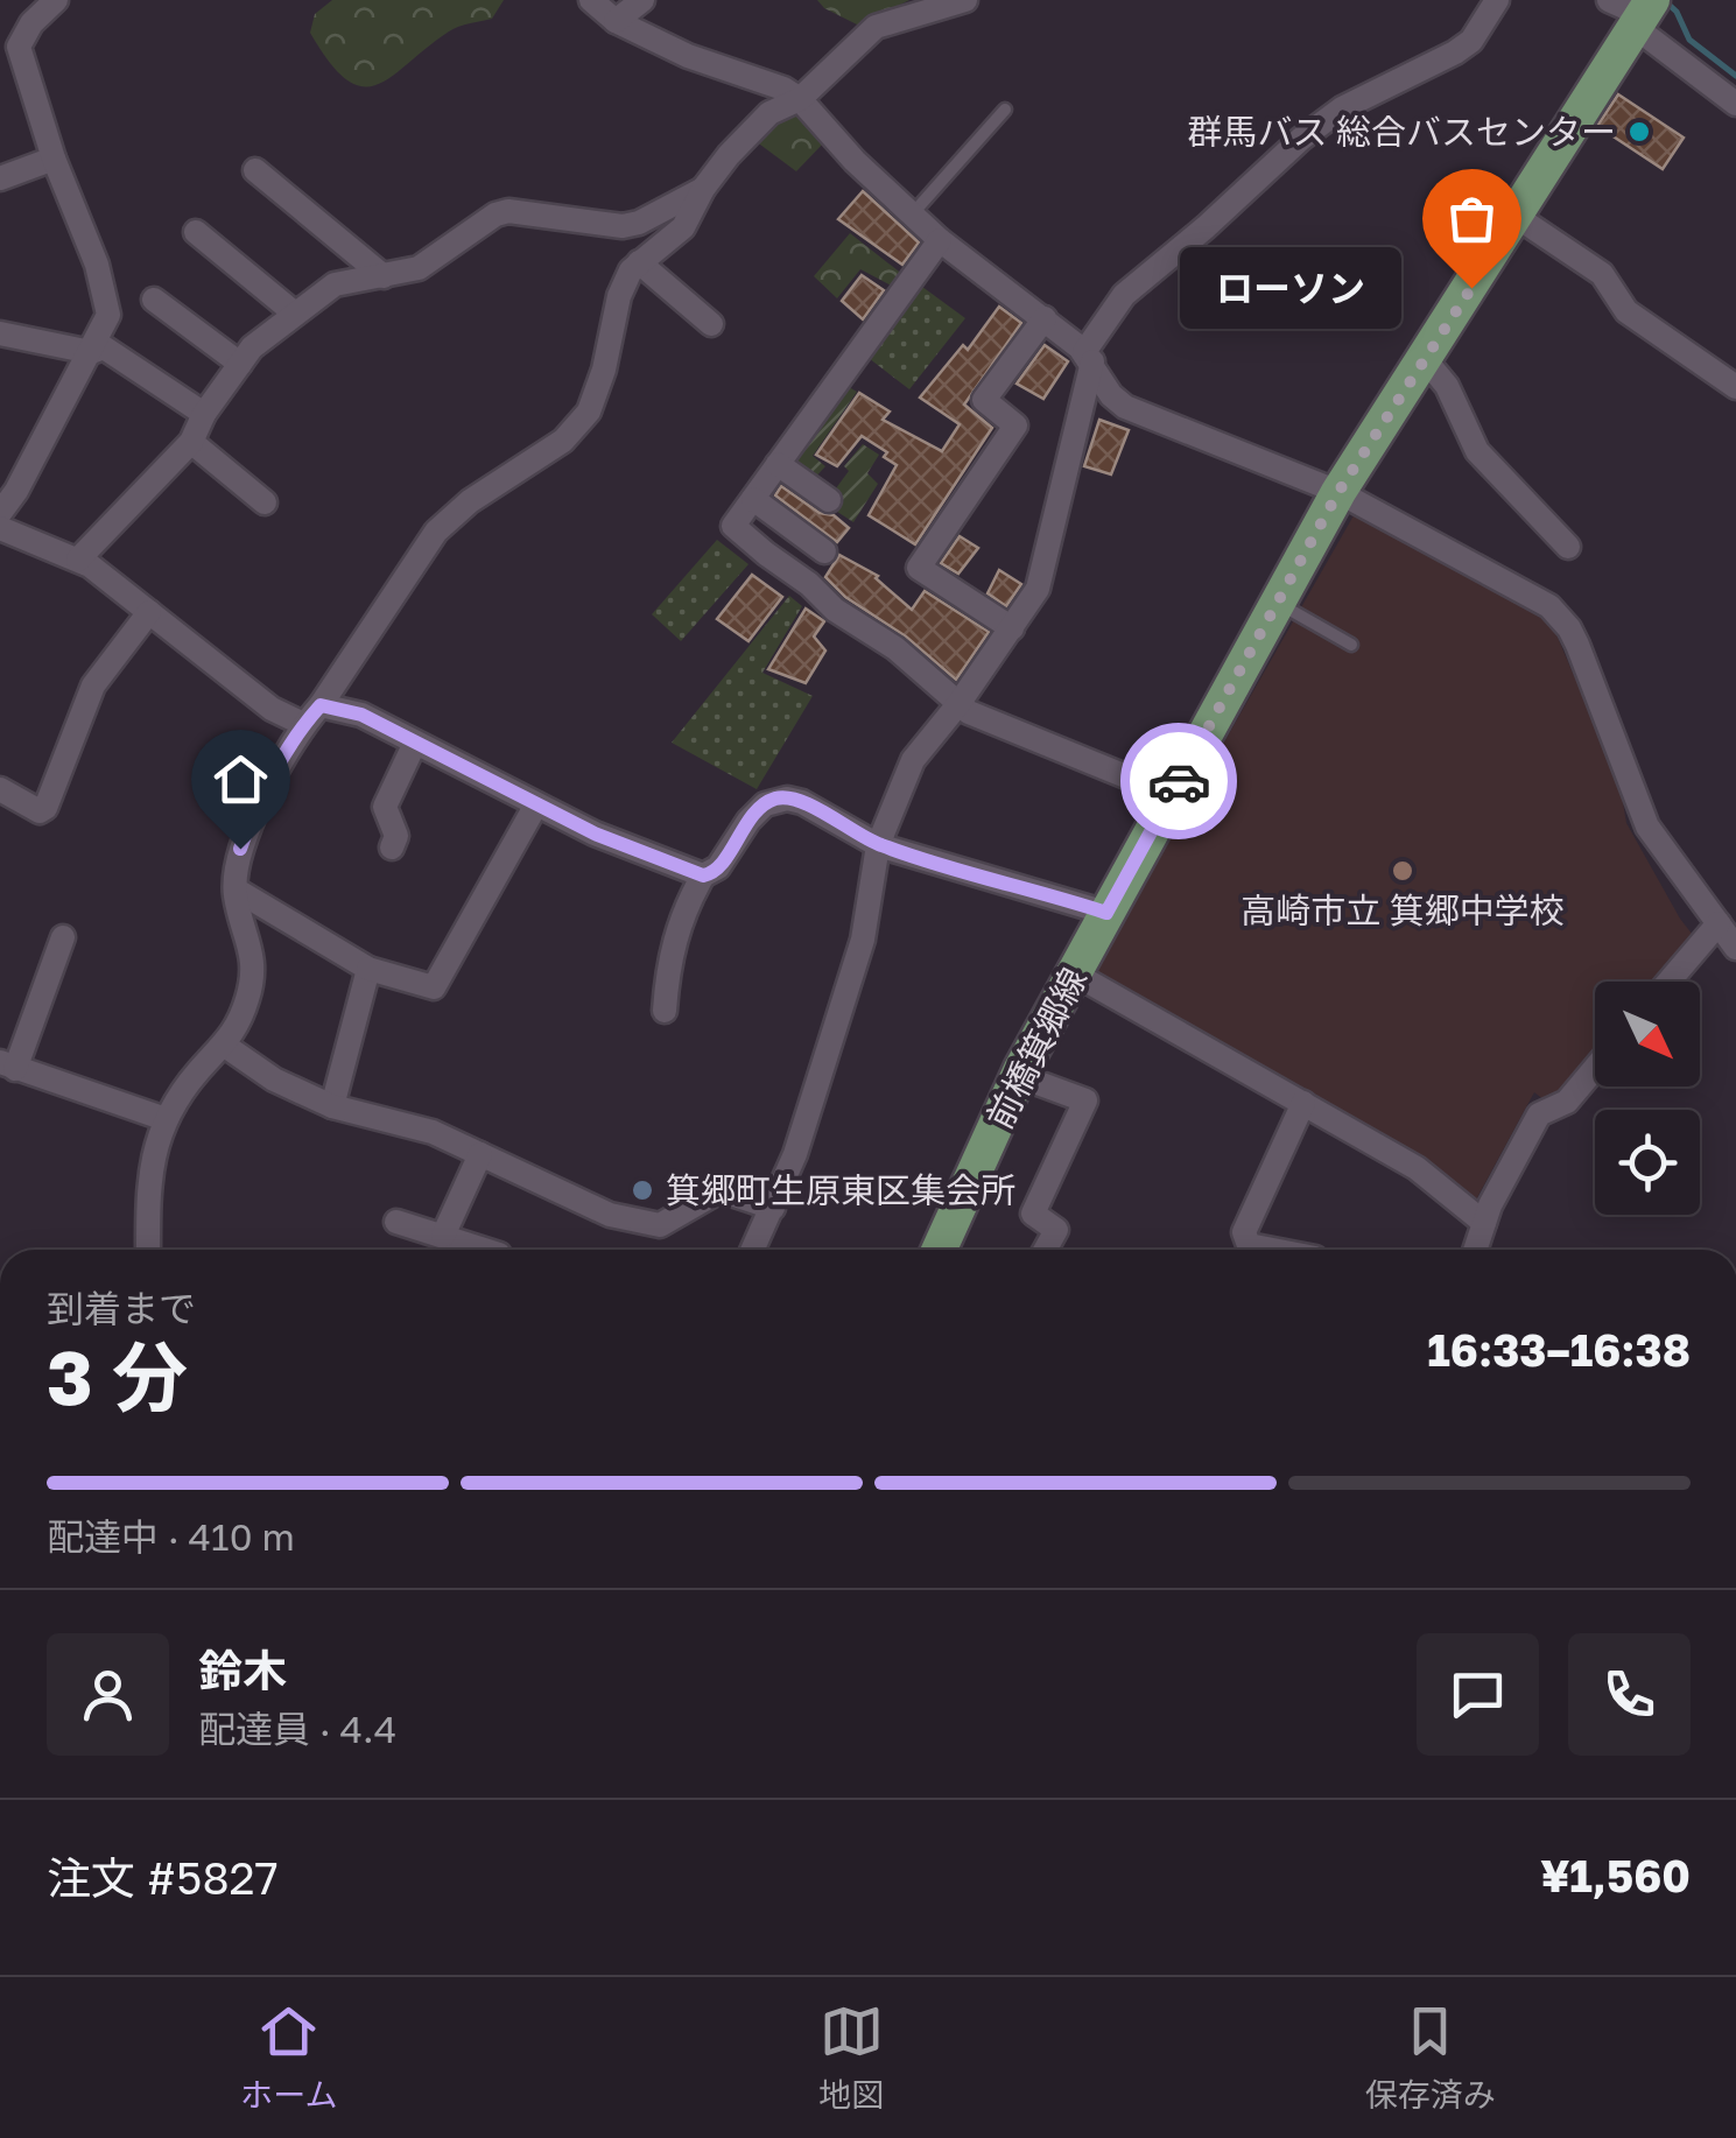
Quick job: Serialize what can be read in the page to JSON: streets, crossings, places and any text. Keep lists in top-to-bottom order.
{
  "streets": {
    "main road": ["前橋箕郷線"]
  },
  "places": [
    "群馬バス 総合バスセンター",
    "ローソン",
    "高崎市立 箕郷中学校",
    "箕郷町生原東区集会所"
  ],
  "north": "bottom right",
  "page": {
    "bubble": "ローソン",
    "heading": ["3 分", "到着まで", "16:33–16:38"],
    "panel": [
      "鈴木",
      "配達員 · 4.4",
      "注文 #5827",
      "¥1,560"
    ],
    "bar": "配達中 · 410 m",
    "tabs": ["ホーム", "地図", "保存済み"]
  }
}
